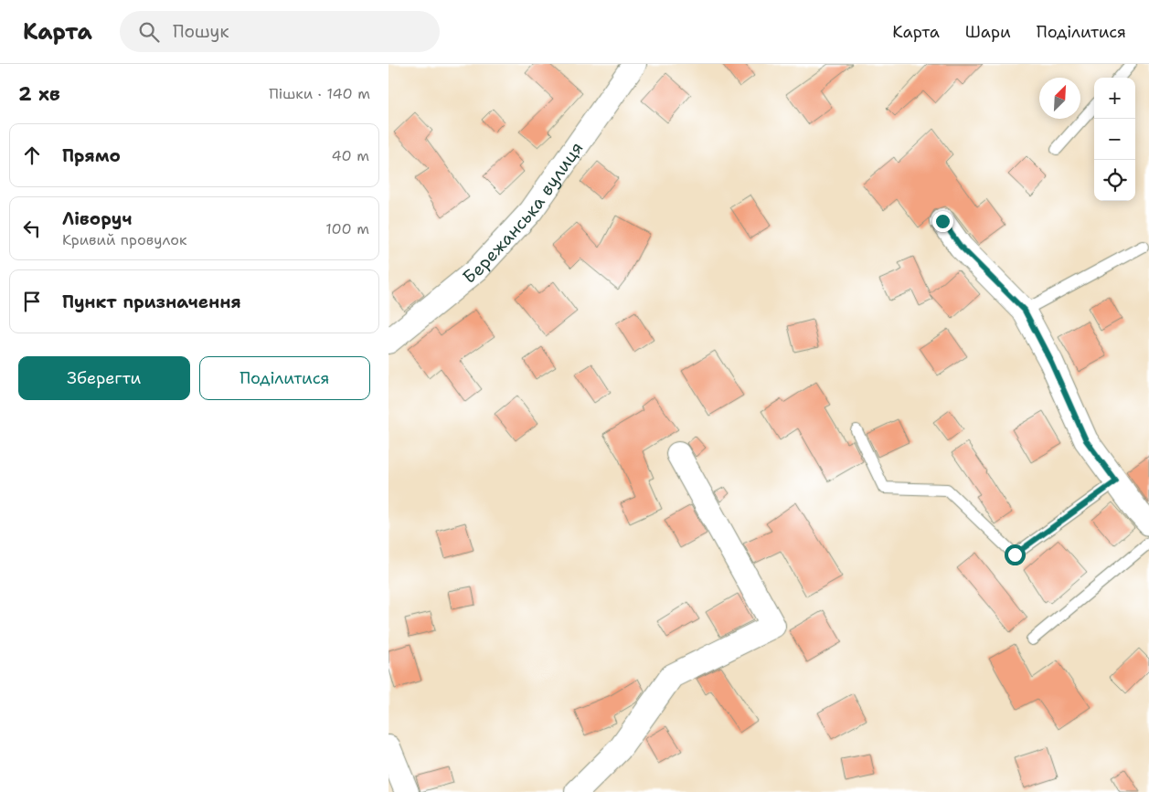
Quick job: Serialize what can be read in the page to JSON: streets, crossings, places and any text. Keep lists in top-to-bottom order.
{
  "streets": {
    "street": ["Бережанська вулиця"]
  },
  "north": "top right",
  "page": {
    "header": "Карта",
    "search": "Пошук",
    "nav": ["Карта", "Шари", "Поділитися"],
    "heading": ["2 хв", "Пішки · 140 m"],
    "map_buttons": ["+", "−"],
    "list": [
      ["Прямо", "40 m"],
      ["Ліворуч", "Кривий провулок", "100 m"],
      "Пункт призначення"
    ],
    "buttons": ["Зберегти", "Поділитися"]
  }
}
